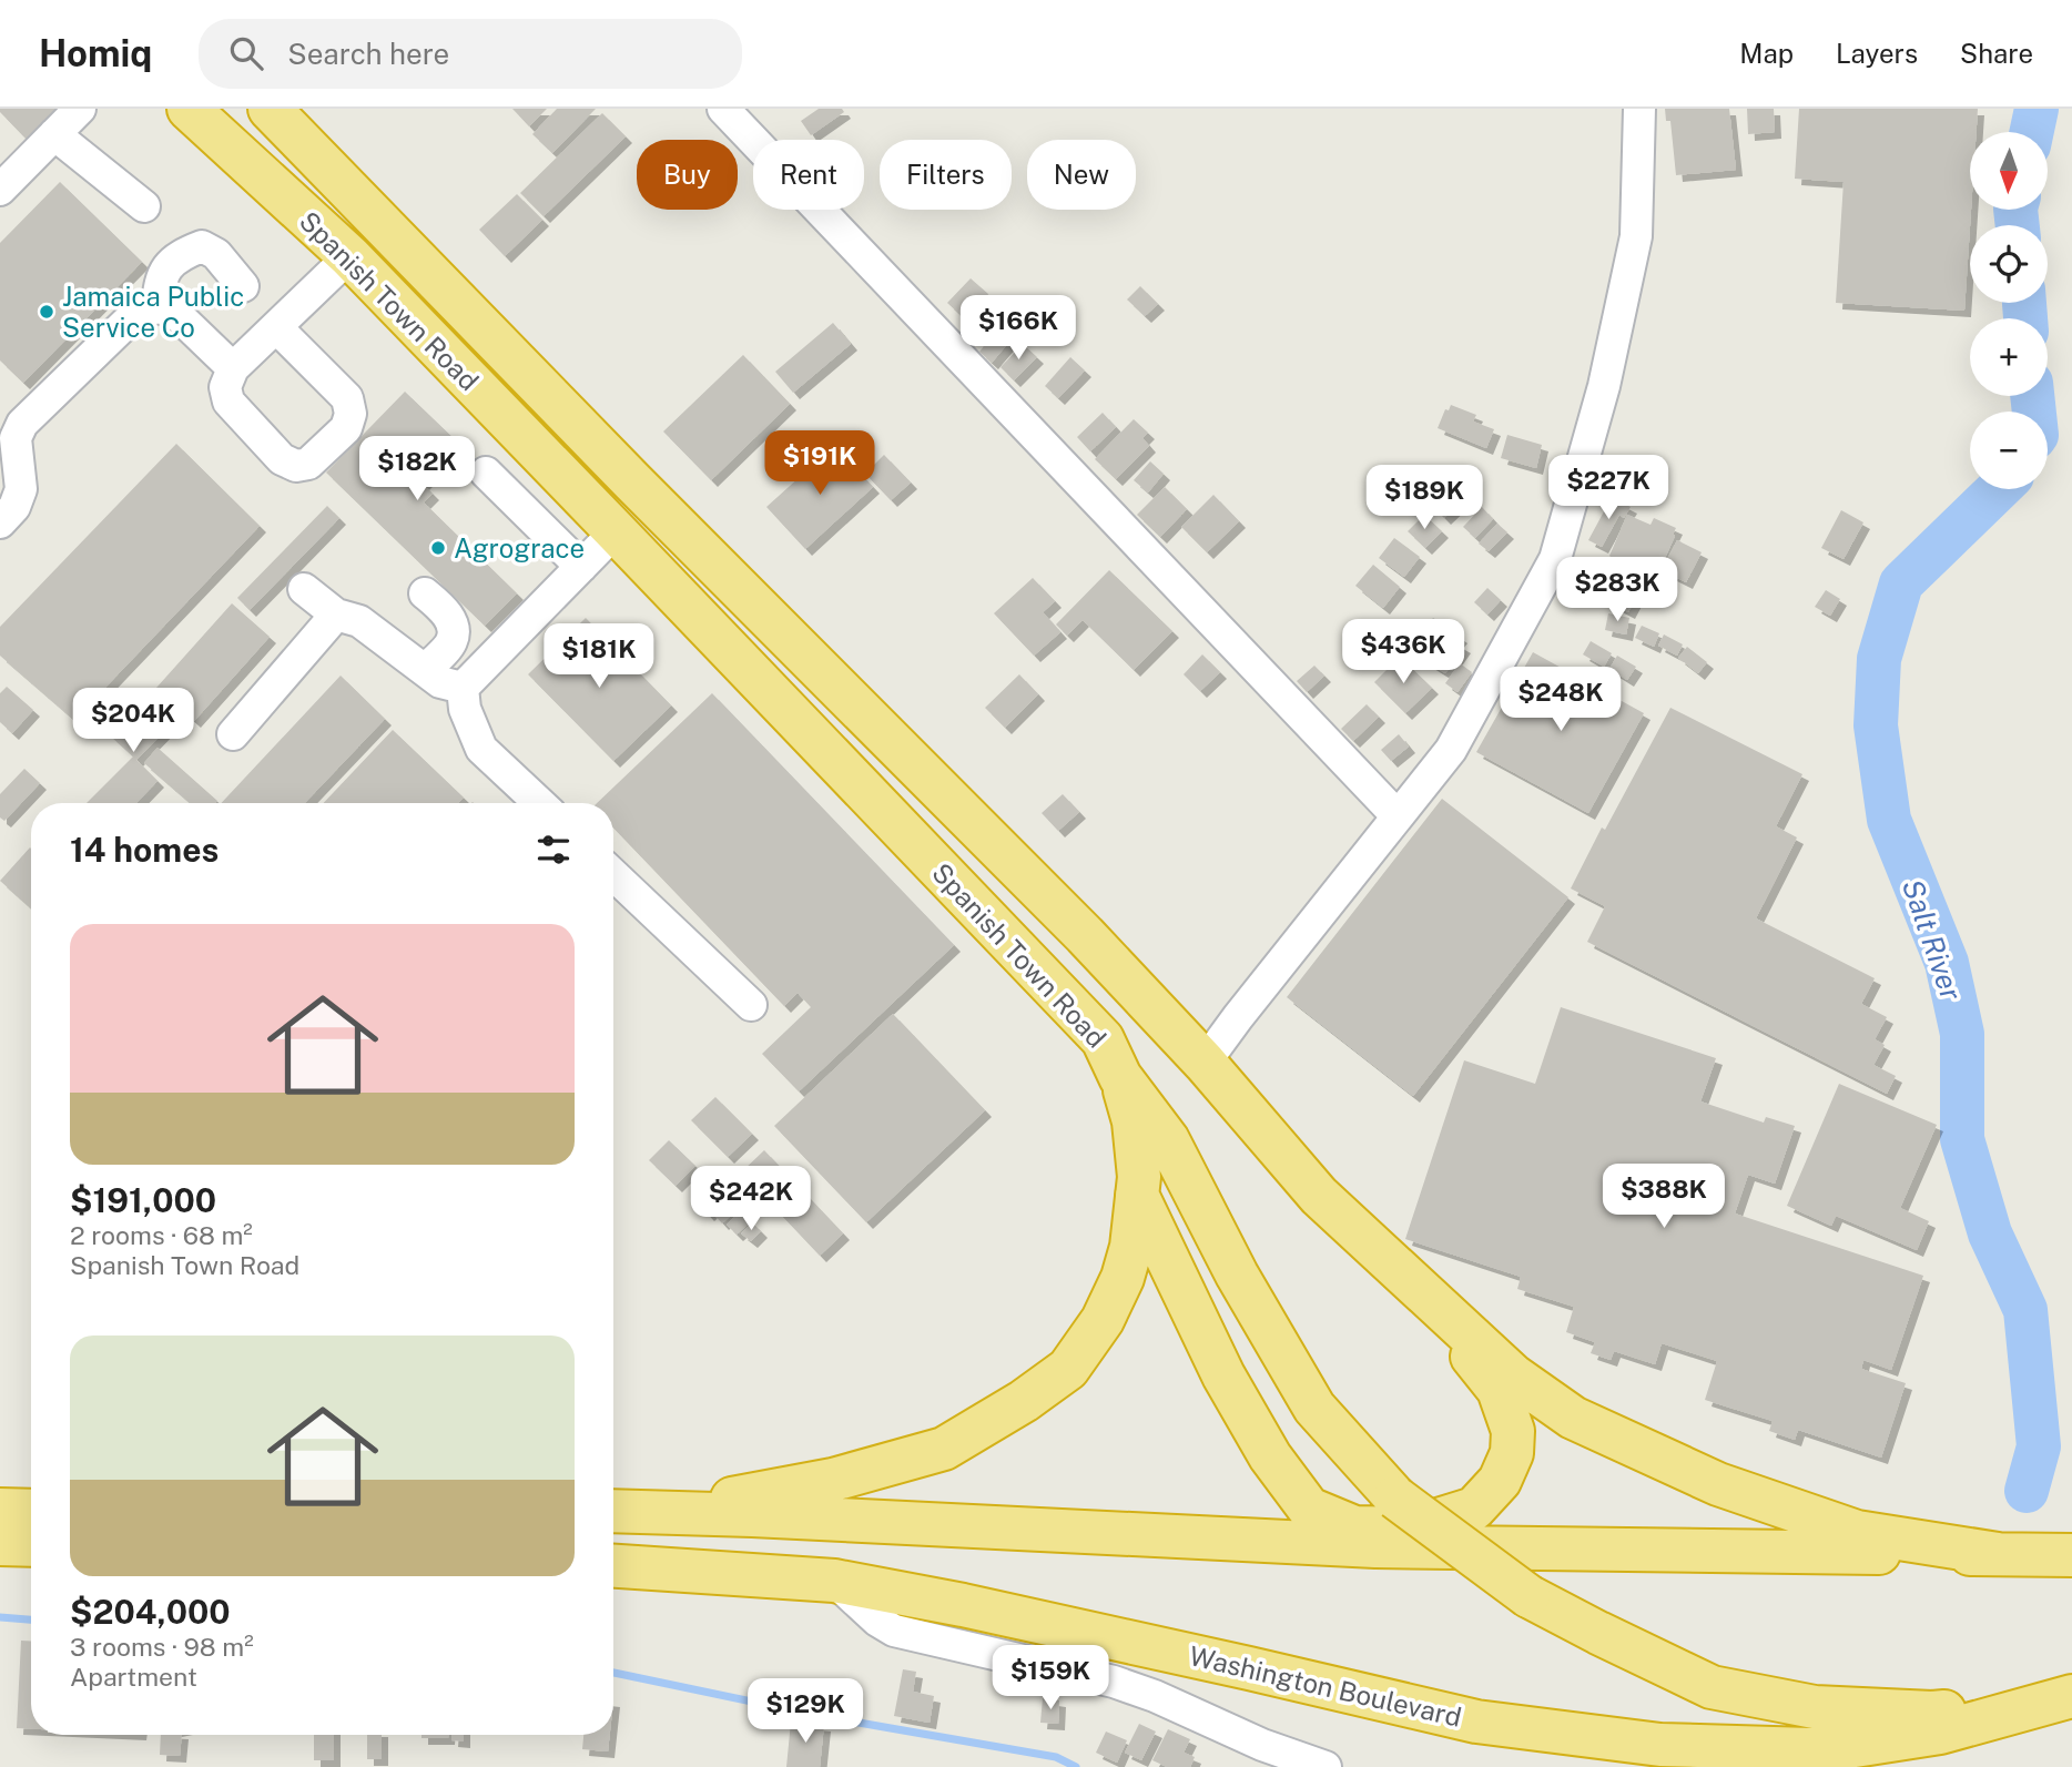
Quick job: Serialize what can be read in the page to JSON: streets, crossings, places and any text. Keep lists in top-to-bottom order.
{
  "streets": {
    "highway": ["Spanish Town Road", "Washington Boulevard"]
  },
  "crossings": [
    ["Spanish Town Road", "Washington Boulevard"]
  ],
  "water": ["Salt River"],
  "places": ["Jamaica Public Service Co", "Agrograce"],
  "north": "bottom",
  "page": {
    "header": "Homiq",
    "search": "Search here",
    "nav": ["Map", "Layers", "Share"],
    "map_buttons": ["+", "−"],
    "chip": [
      "Buy",
      "Rent",
      "Filters",
      "New"
    ],
    "price": [
      "$166K",
      "$191K",
      "$182K",
      "$227K",
      "$189K",
      "$283K",
      "$436K",
      "$181K",
      "$248K",
      "$204K",
      "$388K",
      "$242K",
      "$159K",
      "$129K"
    ],
    "heading": "14 homes",
    "list": [
      {
        "name": "$191,000",
        "note": "2 rooms · 68 m² · Spanish Town Road"
      },
      {
        "name": "$204,000",
        "note": "3 rooms · 98 m² · Apartment"
      }
    ]
  }
}
